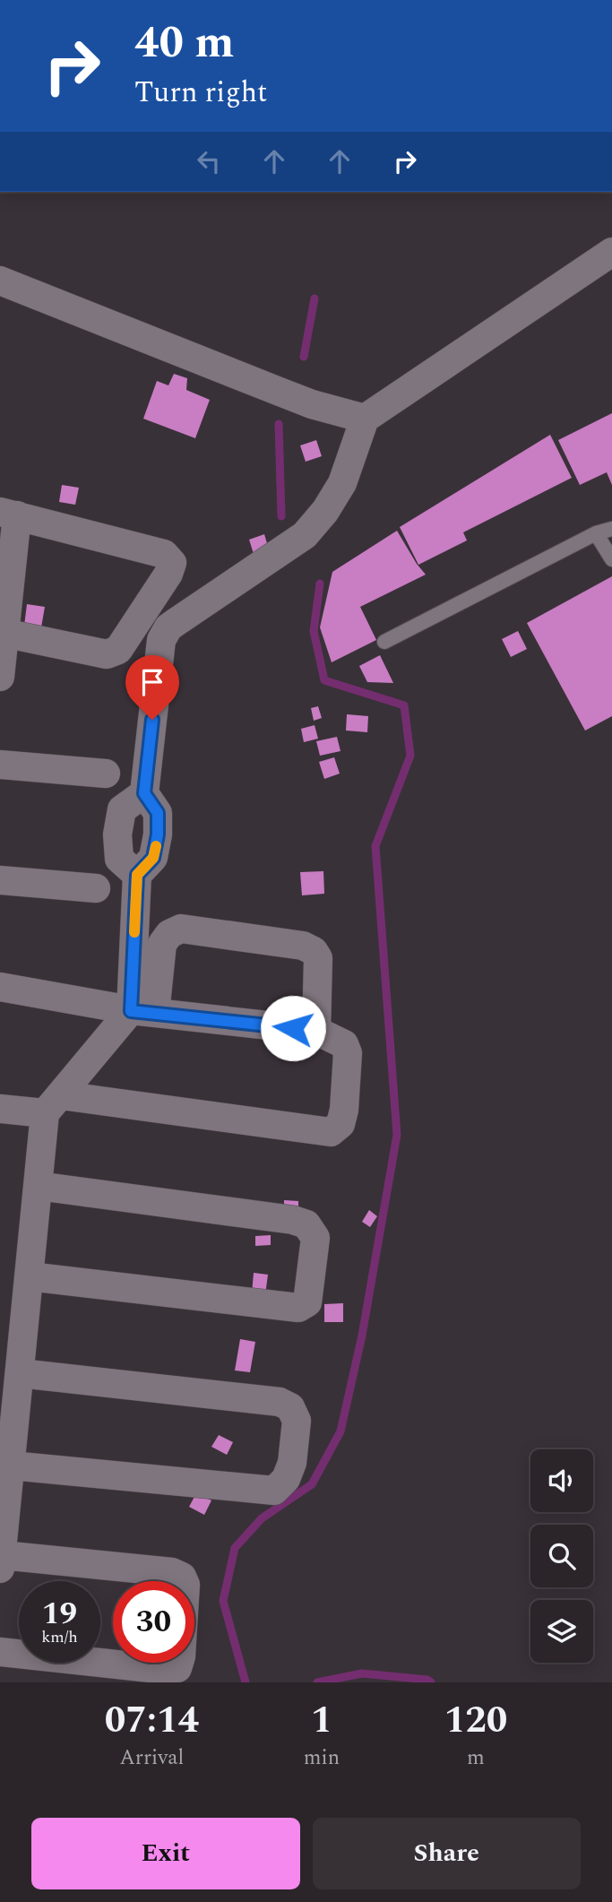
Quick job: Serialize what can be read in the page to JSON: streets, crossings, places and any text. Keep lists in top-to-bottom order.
{
  "page": {
    "turn": ["40 m", "Turn right"],
    "speed": "19 km/h",
    "limit": "30",
    "eta": [
      "07:14",
      "Arrival",
      "1",
      "min",
      "120",
      "m"
    ],
    "buttons": ["Exit", "Share"]
  }
}
